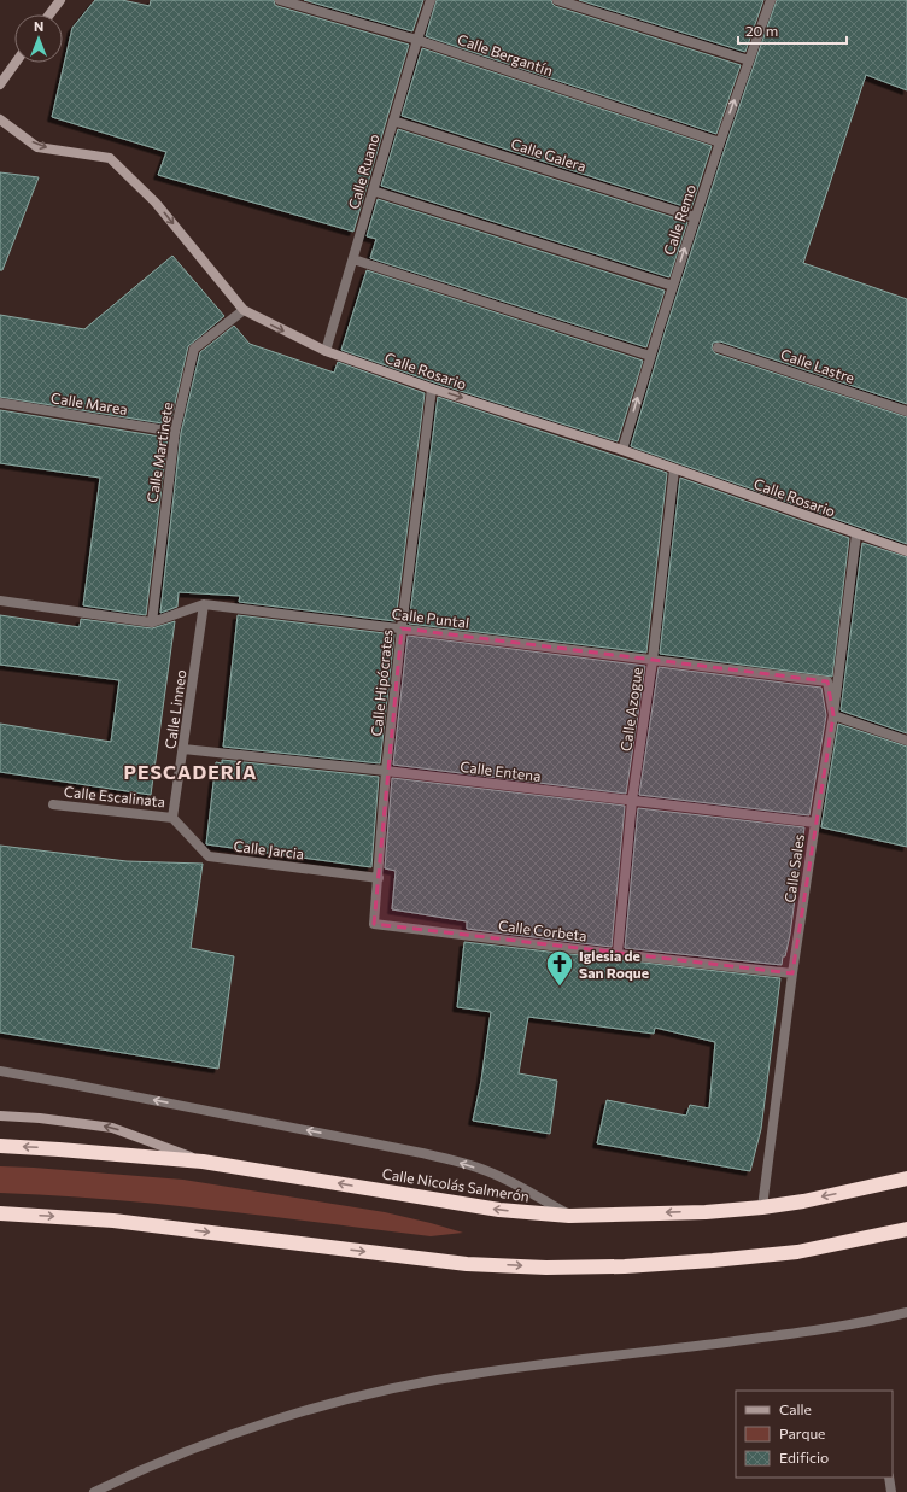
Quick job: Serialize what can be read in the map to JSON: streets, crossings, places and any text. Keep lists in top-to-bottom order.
{
  "streets": {
    "highway": ["Calle Nicolás Salmerón"],
    "street": [
      "Calle Bergantín",
      "Calle Galera",
      "Calle Ruano",
      "Calle Remo",
      "Calle Lastre",
      "Calle Rosario",
      "Calle Marea",
      "Calle Martinete",
      "Calle Puntal",
      "Calle Hipócrates",
      "Calle Linneo",
      "Calle Azogue",
      "Calle Entena",
      "Calle Escalinata",
      "Calle Jarcia",
      "Calle Sales",
      "Calle Corbeta"
    ]
  },
  "crossings": [
    ["Calle Bergantín", "Calle Ruano"],
    ["Calle Bergantín", "Calle Remo"],
    ["Calle Galera", "Calle Ruano"],
    ["Calle Galera", "Calle Remo"],
    ["Calle Ruano", "Calle Rosario"],
    ["Calle Remo", "Calle Rosario"],
    ["Calle Rosario", "Calle Martinete"],
    ["Calle Rosario", "Calle Hipócrates"],
    ["Calle Rosario", "Calle Azogue"],
    ["Calle Rosario", "Calle Sales"],
    ["Calle Marea", "Calle Martinete"],
    ["Calle Martinete", "Calle Puntal"],
    ["Calle Puntal", "Calle Hipócrates"],
    ["Calle Puntal", "Calle Linneo"],
    ["Calle Puntal", "Calle Azogue"],
    ["Calle Puntal", "Calle Sales"],
    ["Calle Hipócrates", "Calle Entena"],
    ["Calle Hipócrates", "Calle Jarcia"],
    ["Calle Hipócrates", "Calle Corbeta"],
    ["Calle Linneo", "Calle Entena"],
    ["Calle Linneo", "Calle Escalinata"],
    ["Calle Linneo", "Calle Jarcia"],
    ["Calle Azogue", "Calle Entena"],
    ["Calle Azogue", "Calle Corbeta"],
    ["Calle Entena", "Calle Sales"],
    ["Calle Escalinata", "Calle Jarcia"],
    ["Calle Sales", "Calle Corbeta"],
    ["Calle Sales", "Calle Nicolás Salmerón"]
  ],
  "one_way": ["Calle Remo", "Calle Rosario"],
  "districts": ["PESCADERÍA"],
  "places": {
    "church": ["Iglesia de San Roque"]
  },
  "legend": ["Calle", "Parque", "Edificio"],
  "scale_bar": "20 m",
  "north": "top"
}
